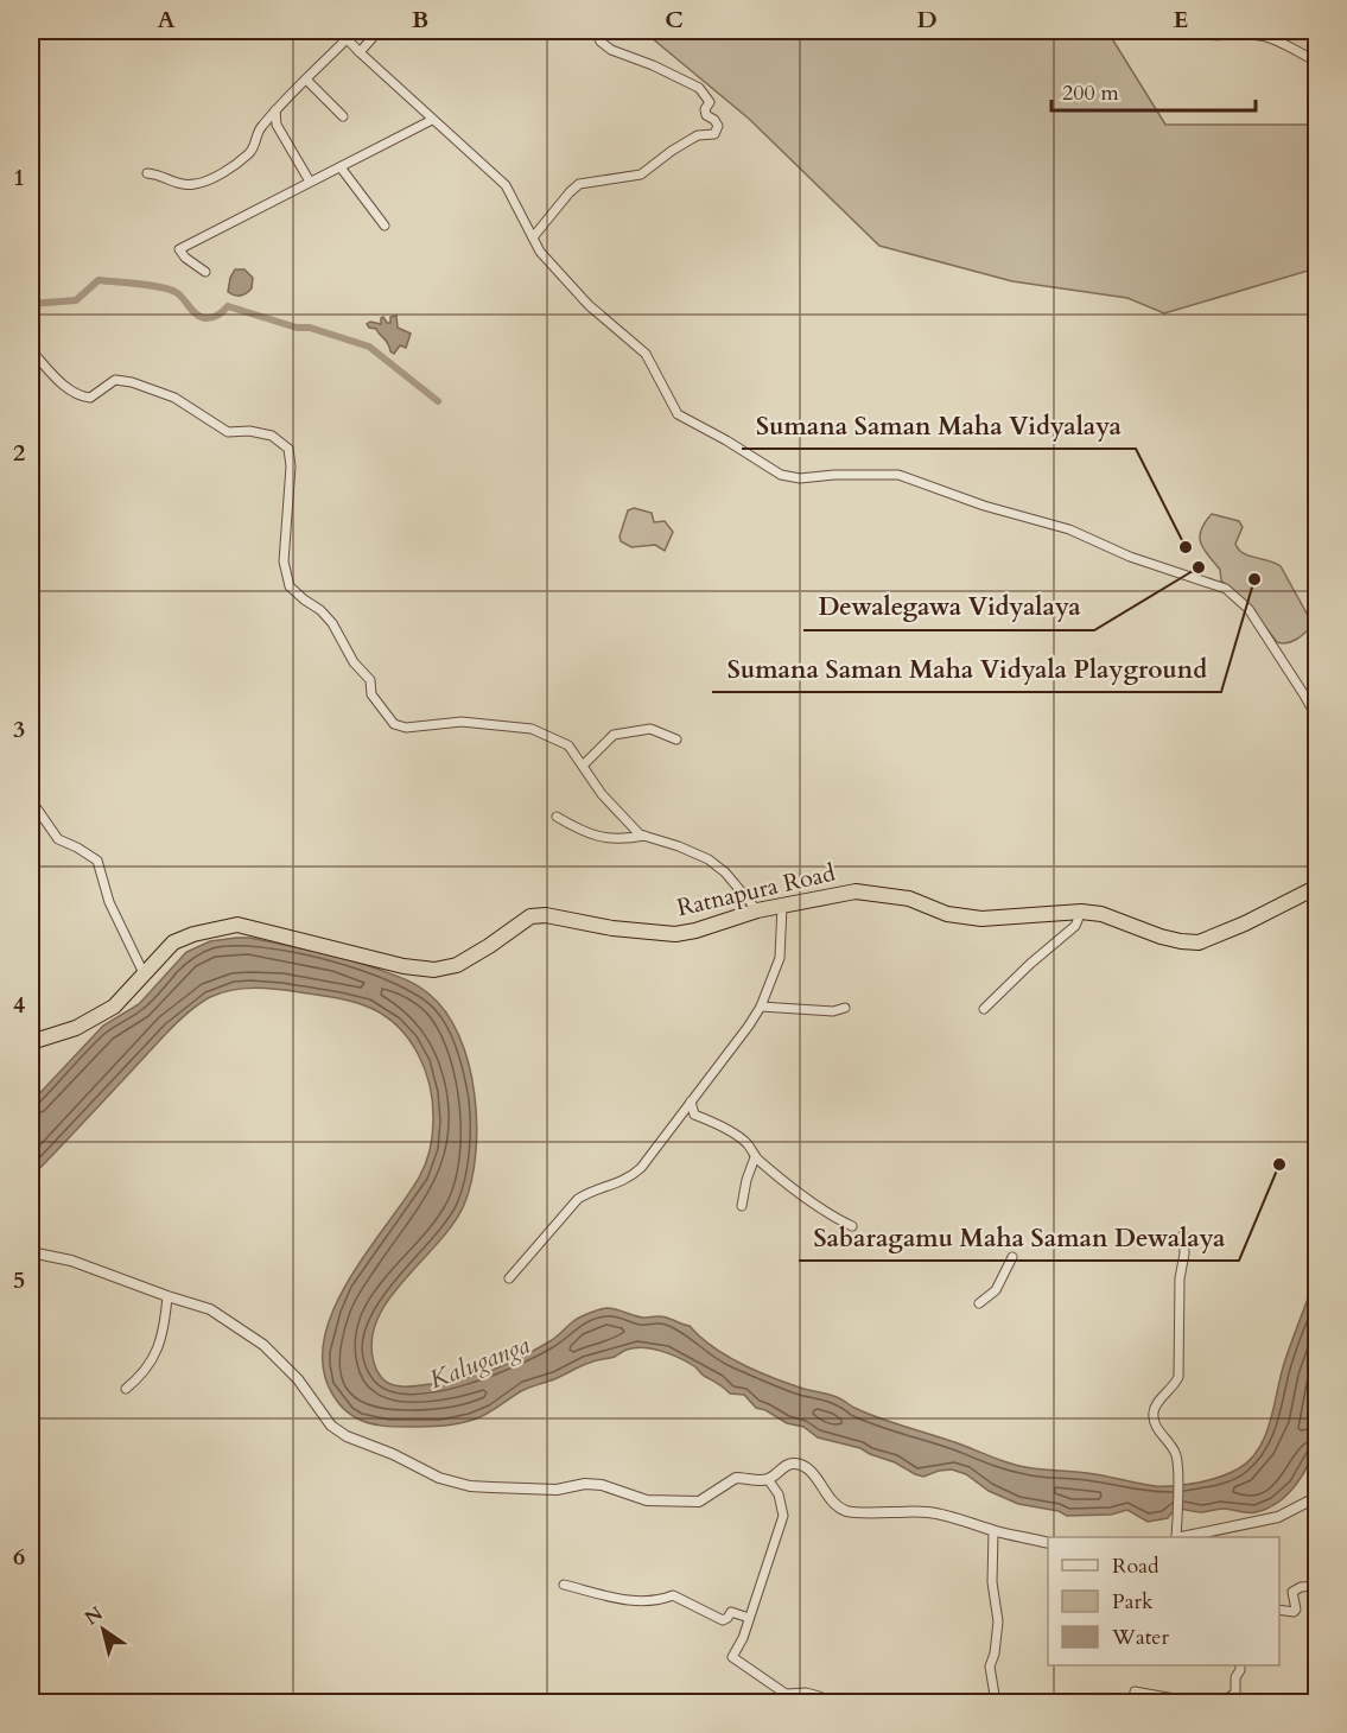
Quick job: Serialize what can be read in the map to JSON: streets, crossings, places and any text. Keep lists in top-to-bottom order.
{
  "streets": {
    "highway": ["Ratnapura Road"]
  },
  "water": ["Kaluganga"],
  "places": [
    "Sumana Saman Maha Vidyalaya",
    "Dewalegawa Vidyalaya",
    "Sumana Saman Maha Vidyala Playground",
    "Sabaragamu Maha Saman Dewalaya"
  ],
  "legend": ["Road", "Park", "Water"],
  "scale_bar": "200 m",
  "north": "top left",
  "grid": {
    "columns": [
      "A",
      "B",
      "C",
      "D",
      "E"
    ],
    "rows": [
      "1",
      "2",
      "3",
      "4",
      "5",
      "6"
    ]
  }
}
